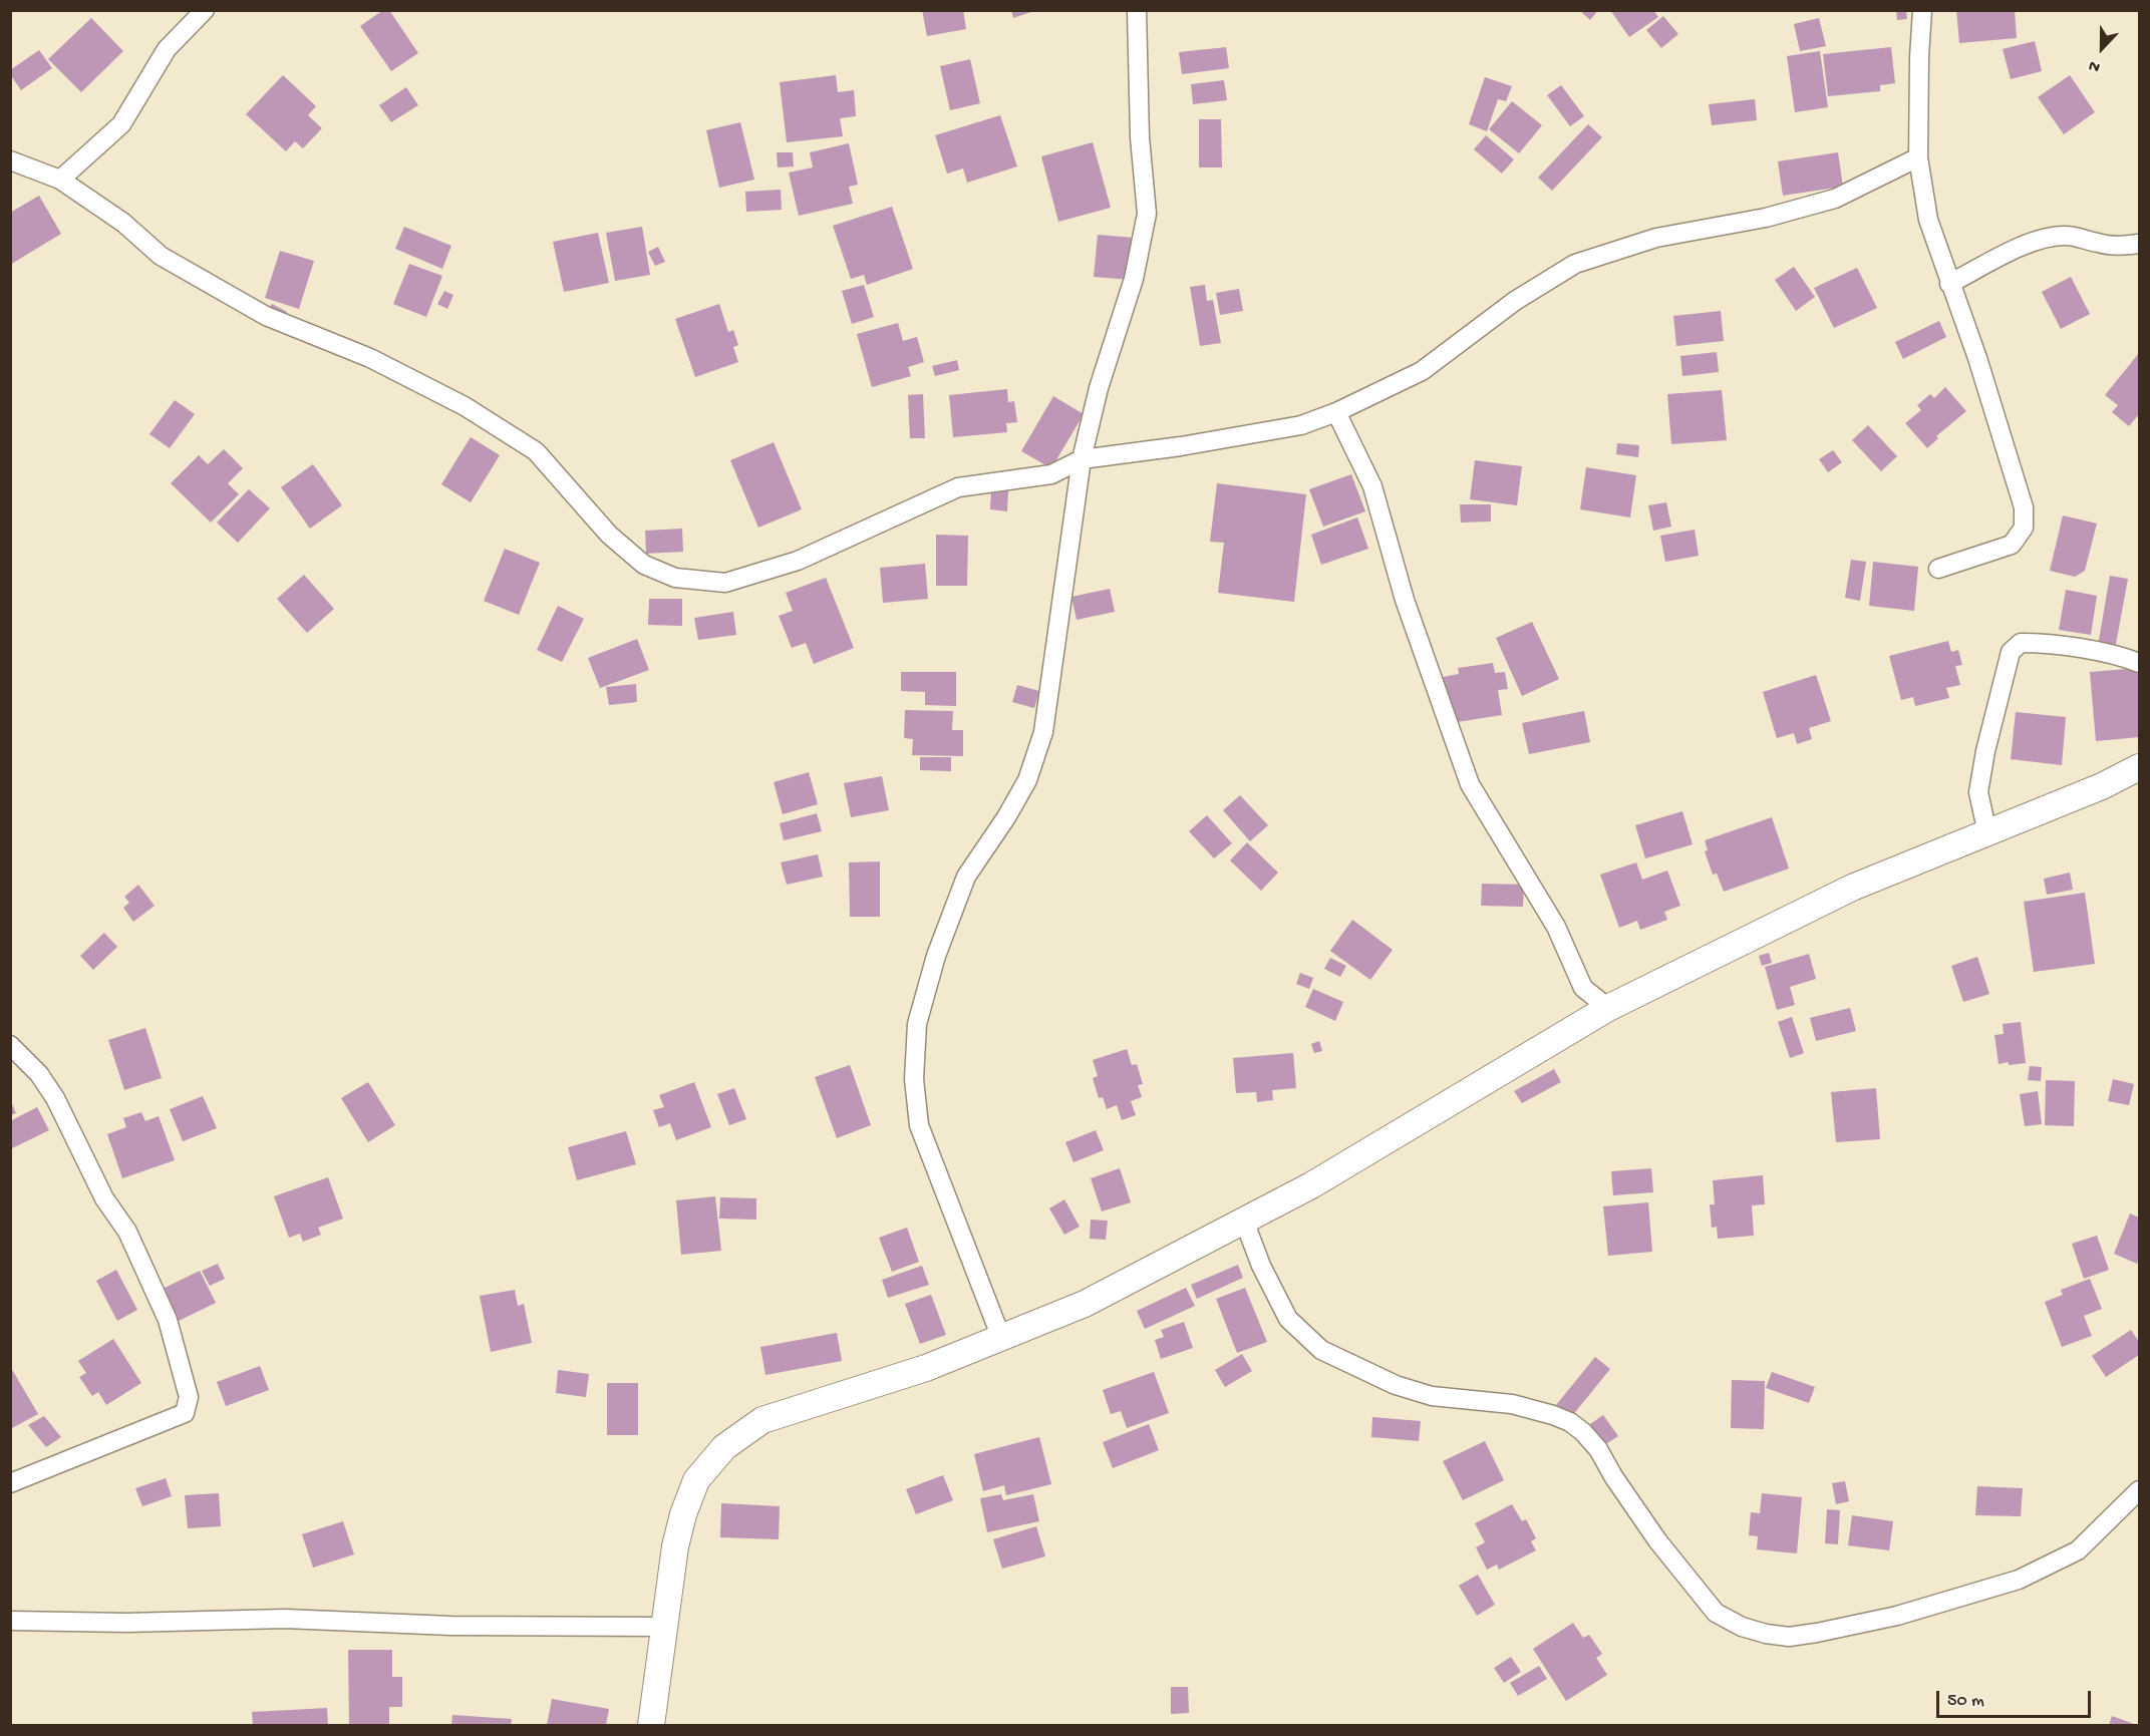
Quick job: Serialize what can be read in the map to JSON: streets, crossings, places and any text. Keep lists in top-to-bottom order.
{
  "scale_bar": "50 m",
  "north": "bottom"
}
